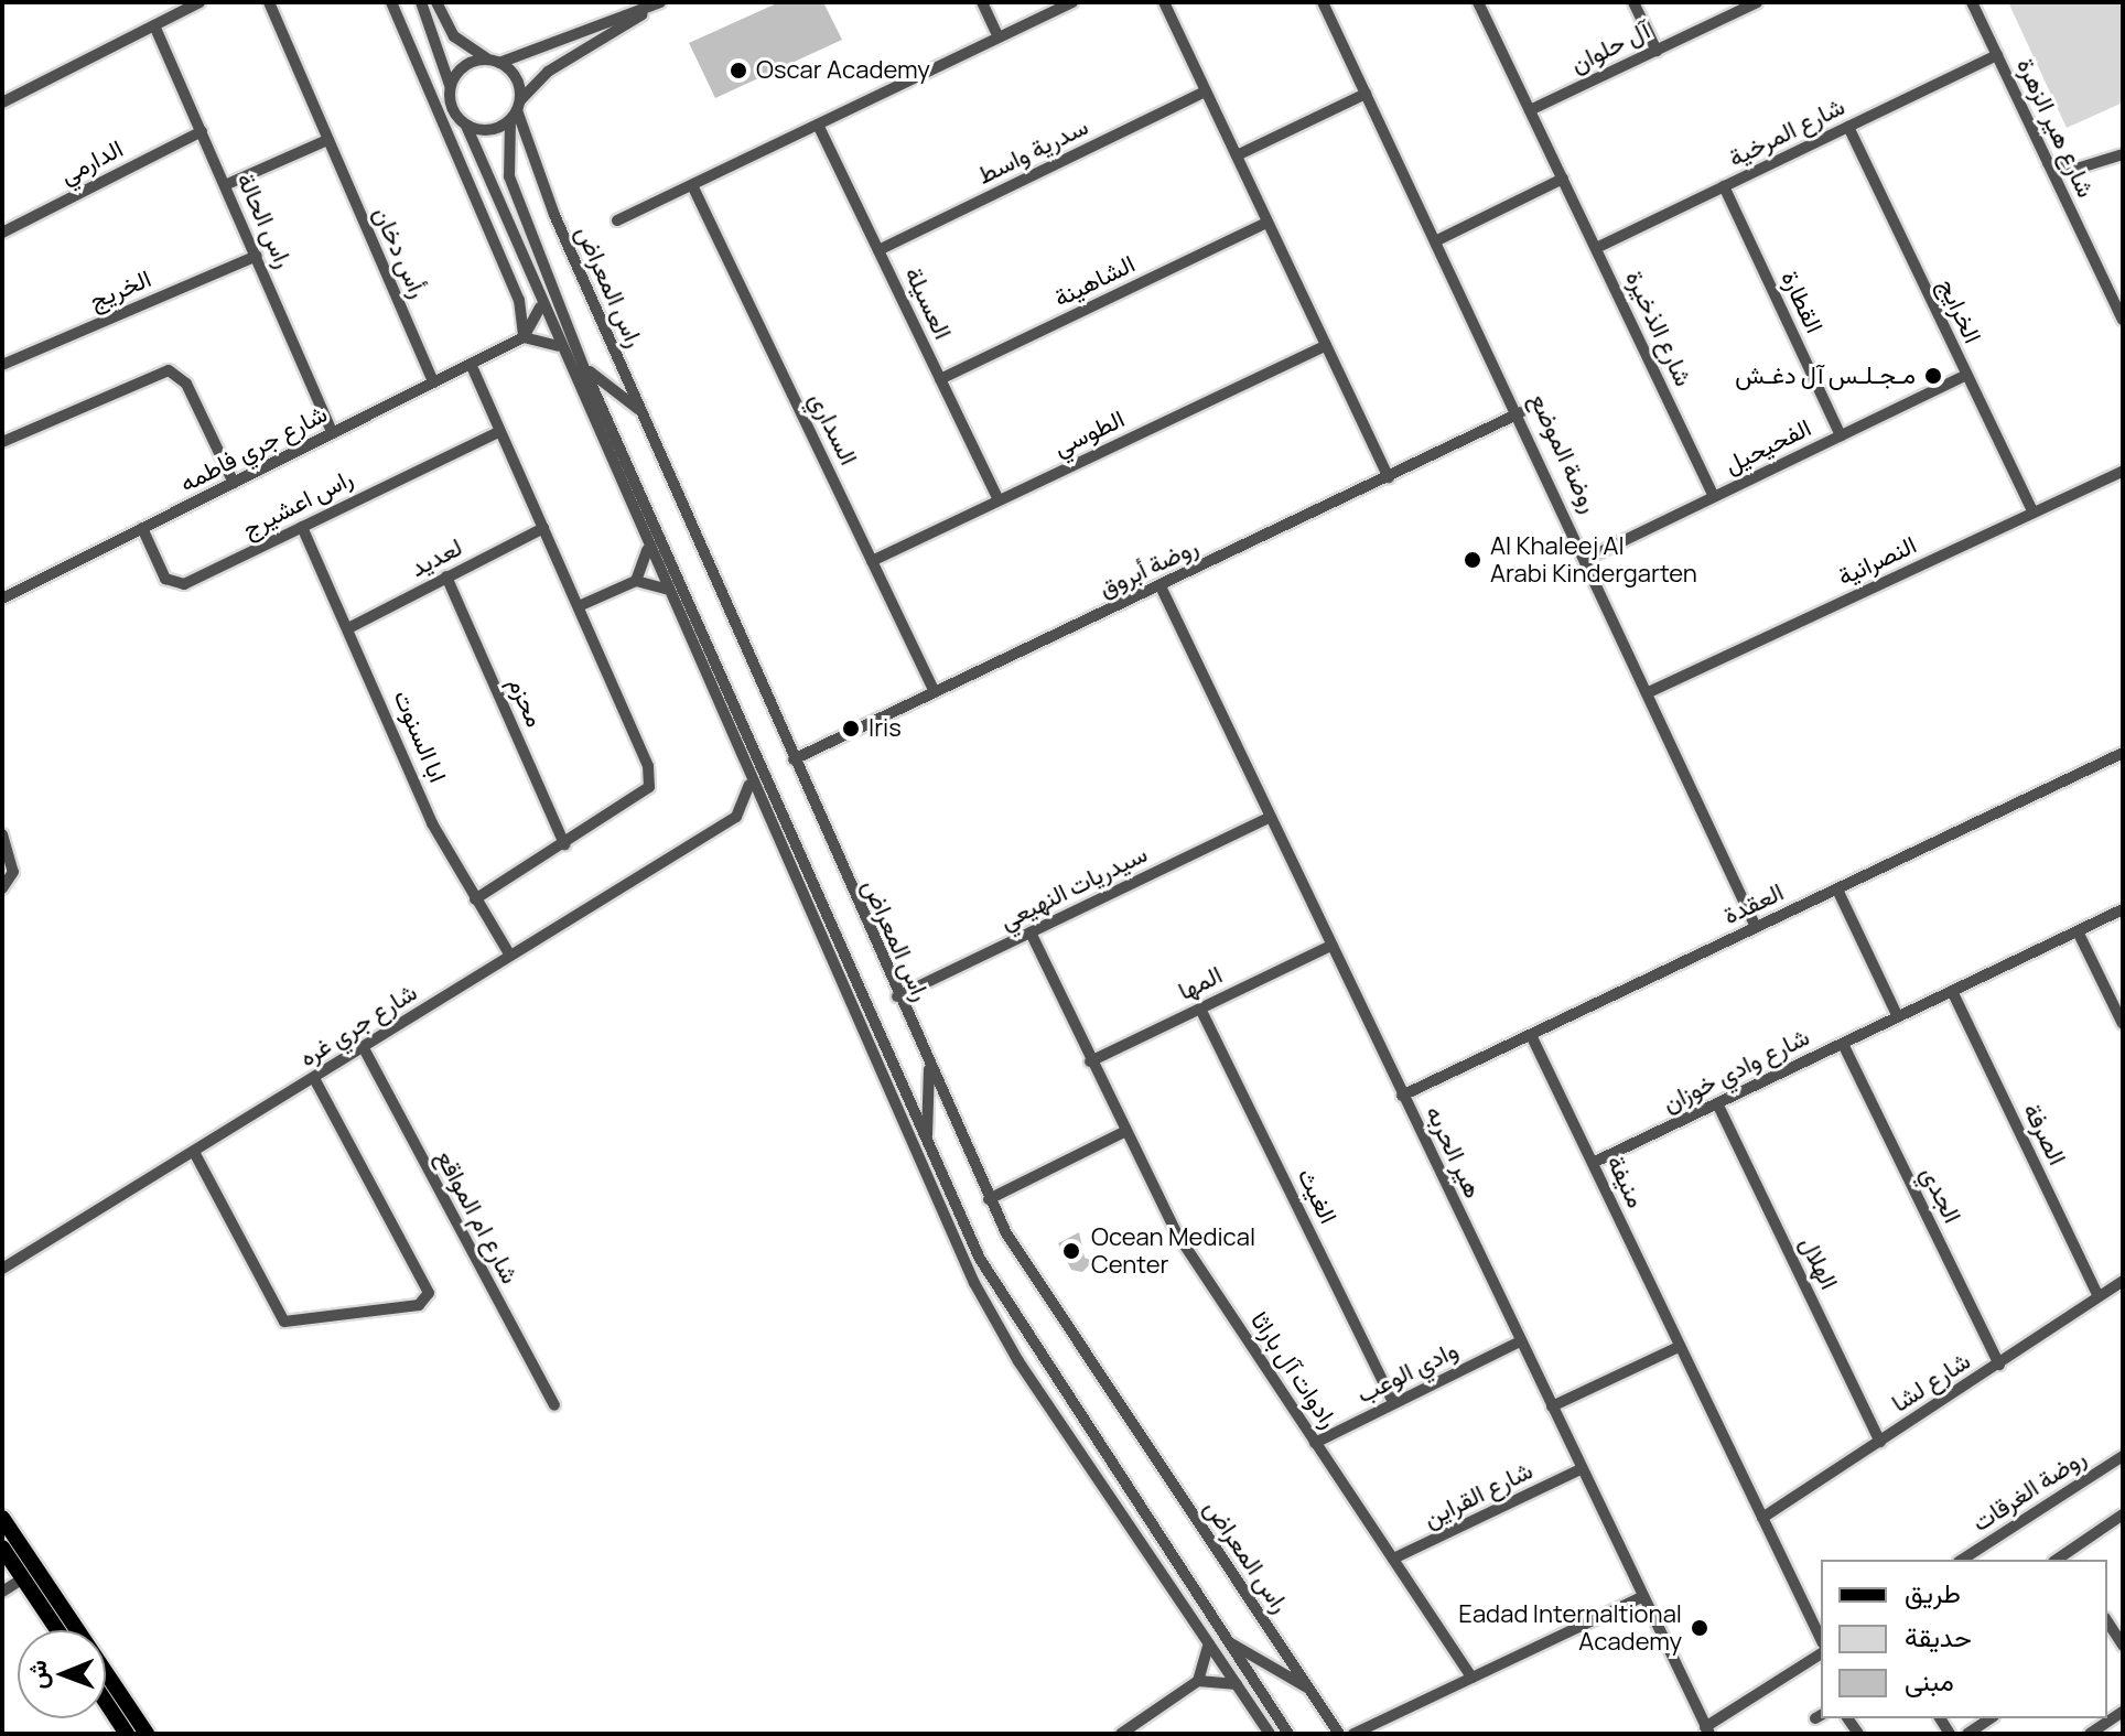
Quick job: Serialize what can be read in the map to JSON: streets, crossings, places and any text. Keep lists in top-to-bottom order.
{
  "streets": {
    "street": [
      "آل حلوان",
      "شارع هير الزهرة",
      "شارع المرخية",
      "سدرية واسط",
      "الدارمي",
      "راس الحالة",
      "رأس دخان",
      "الشاهينة",
      "راس المعراض",
      "الخريج",
      "القطارة",
      "العسيلة",
      "الخرايج",
      "شارع الذخيرة",
      "السداري",
      "الطوسي",
      "الفحيحيل",
      "شارع جري فاطمه",
      "روضة الموضع",
      "راس اعشيرج",
      "لعديد",
      "النصرانية",
      "روضة أبروق",
      "محزم",
      "ابا السنوت",
      "سيدريات النهيعي",
      "العقدة",
      "المها",
      "شارع جري غره",
      "شارع وادي خوزان",
      "الصرفة",
      "هير الحربه",
      "منيفة",
      "الجدي",
      "الغيث",
      "شارع ام المواقع",
      "الهلال",
      "رادوات آل باراثا",
      "وادي الوعب",
      "شارع لشا",
      "روضة الغرقات",
      "شارع القراين"
    ]
  },
  "crossings": [
    ["آل حلوان", "شارع الذخيرة"],
    ["شارع هير الزهرة", "شارع المرخية"],
    ["شارع المرخية", "القطارة"],
    ["شارع المرخية", "الخرايج"],
    ["شارع المرخية", "شارع الذخيرة"],
    ["سدرية واسط", "العسيلة"],
    ["الدارمي", "راس الحالة"],
    ["راس الحالة", "الخريج"],
    ["راس الحالة", "شارع جري فاطمه"],
    ["رأس دخان", "شارع جري فاطمه"],
    ["الشاهينة", "العسيلة"],
    ["راس المعراض", "روضة أبروق"],
    ["راس المعراض", "سيدريات النهيعي"],
    ["القطارة", "الفحيحيل"],
    ["العسيلة", "الطوسي"],
    ["الخرايج", "الفحيحيل"],
    ["الخرايج", "النصرانية"],
    ["شارع الذخيرة", "الفحيحيل"],
    ["السداري", "الطوسي"],
    ["السداري", "روضة أبروق"],
    ["الفحيحيل", "روضة الموضع"],
    ["شارع جري فاطمه", "راس اعشيرج"],
    ["روضة الموضع", "النصرانية"],
    ["روضة الموضع", "روضة أبروق"],
    ["روضة الموضع", "العقدة"],
    ["راس اعشيرج", "ابا السنوت"],
    ["لعديد", "محزم"],
    ["لعديد", "ابا السنوت"],
    ["روضة أبروق", "هير الحربه"],
    ["ابا السنوت", "شارع جري غره"],
    ["سيدريات النهيعي", "هير الحربه"],
    ["سيدريات النهيعي", "رادوات آل باراثا"],
    ["العقدة", "هير الحربه"],
    ["العقدة", "منيفة"],
    ["المها", "هير الحربه"],
    ["المها", "الغيث"],
    ["المها", "رادوات آل باراثا"],
    ["شارع جري غره", "شارع ام المواقع"],
    ["شارع وادي خوزان", "الصرفة"],
    ["شارع وادي خوزان", "منيفة"],
    ["شارع وادي خوزان", "الجدي"],
    ["شارع وادي خوزان", "الهلال"],
    ["الصرفة", "شارع لشا"],
    ["هير الحربه", "وادي الوعب"],
    ["هير الحربه", "شارع القراين"],
    ["منيفة", "شارع لشا"],
    ["الجدي", "شارع لشا"],
    ["الغيث", "وادي الوعب"],
    ["الهلال", "شارع لشا"],
    ["رادوات آل باراثا", "وادي الوعب"],
    ["رادوات آل باراثا", "شارع القراين"]
  ],
  "places": [
    "Oscar Academy",
    "مـجـلـس آل دغـش",
    "Al Khaleej Al Arabi Kindergarten",
    "Iris",
    "Ocean Medical Center",
    "Eadad Internaltional Academy"
  ],
  "legend": ["طريق", "حديقة", "مبنى"],
  "north": "left"
}
